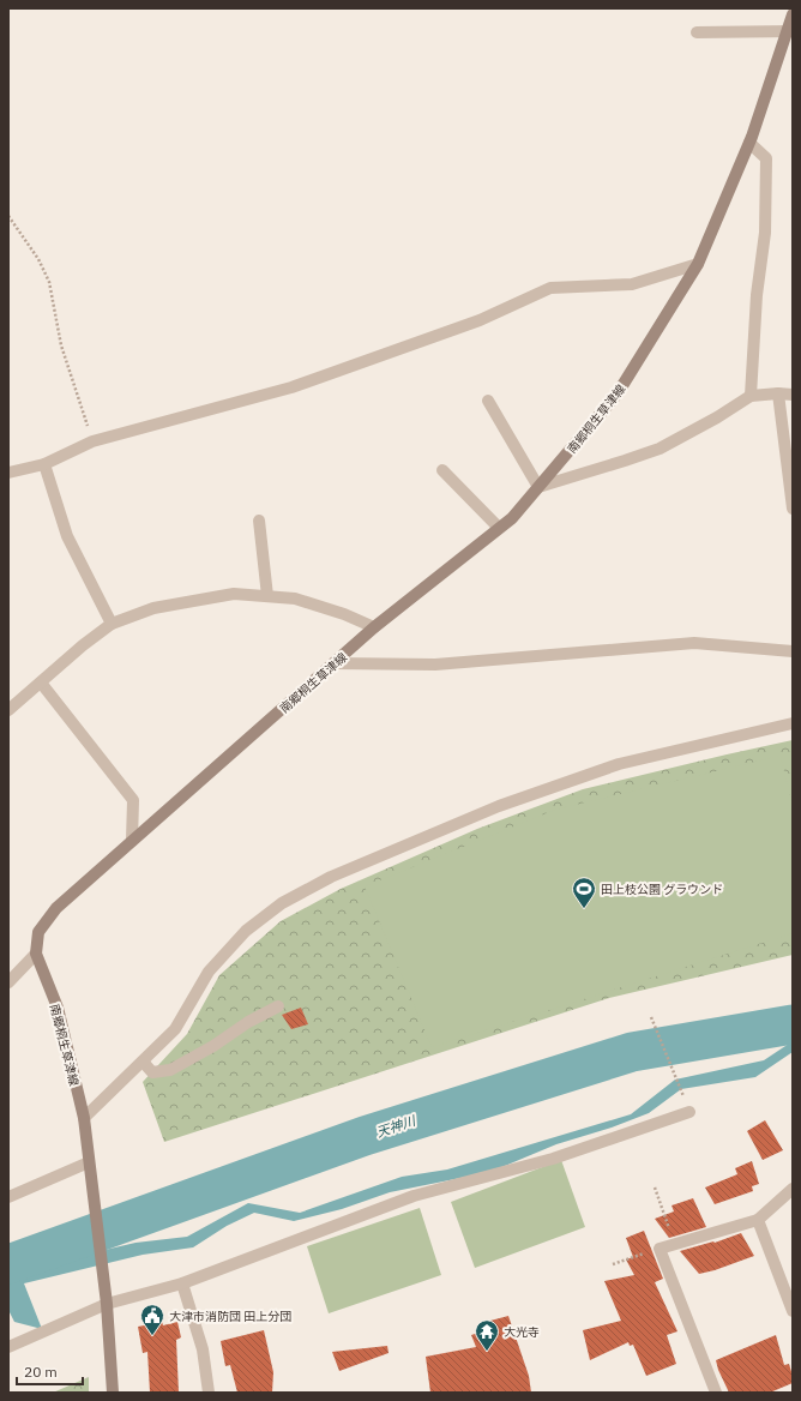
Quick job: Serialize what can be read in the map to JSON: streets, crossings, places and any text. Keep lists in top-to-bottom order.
{
  "streets": {
    "main road": ["南郷桐生草津線"]
  },
  "water": ["天神川"],
  "places": {
    "sports": ["田上枝公園 グラウンド"],
    "public building": ["大津市消防団 田上分団"],
    "temple": ["大光寺"]
  },
  "scale_bar": "20 m"
}
